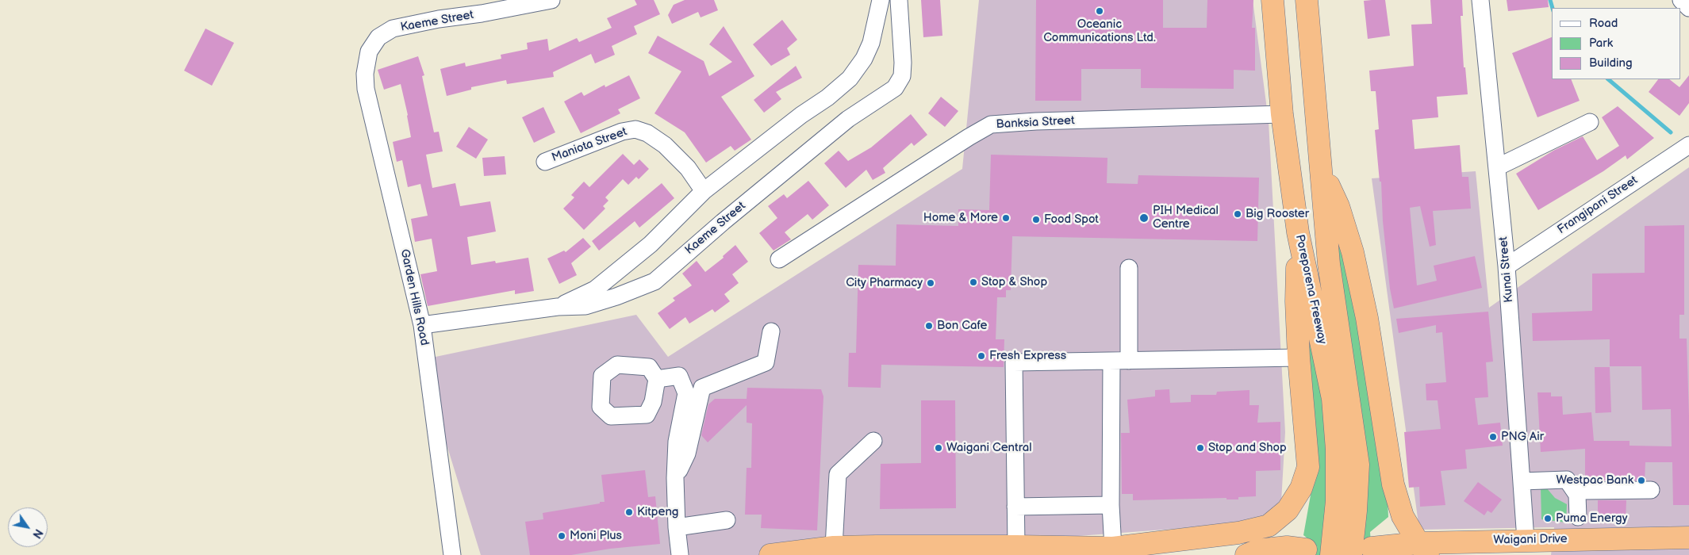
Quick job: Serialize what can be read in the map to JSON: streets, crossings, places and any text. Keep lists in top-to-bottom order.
{
  "streets": {
    "highway": ["Poreporena Freeway", "Waigani Drive"],
    "street": [
      "Kaeme Street",
      "Banksia Street",
      "Maniota Street",
      "Frangipani Street",
      "Kunai Street",
      "Garden Hills Road"
    ]
  },
  "crossings": [
    ["Kaeme Street", "Garden Hills Road"],
    ["Banksia Street", "Poreporena Freeway"],
    ["Frangipani Street", "Kunai Street"],
    ["Kunai Street", "Waigani Drive"]
  ],
  "places": [
    "Oceanic Communications Ltd.",
    "Big Rooster",
    "Home & More",
    "PIH Medical Centre",
    "Food Spot",
    "Stop & Shop",
    "City Pharmacy",
    "Bon Cafe",
    "Fresh Express",
    "PNG Air",
    "Waigani Central",
    "Stop and Shop",
    "Westpac Bank",
    "Kitpeng",
    "Puma Energy",
    "Moni Plus"
  ],
  "legend": ["Road", "Park", "Building"],
  "north": "bottom right"
}
